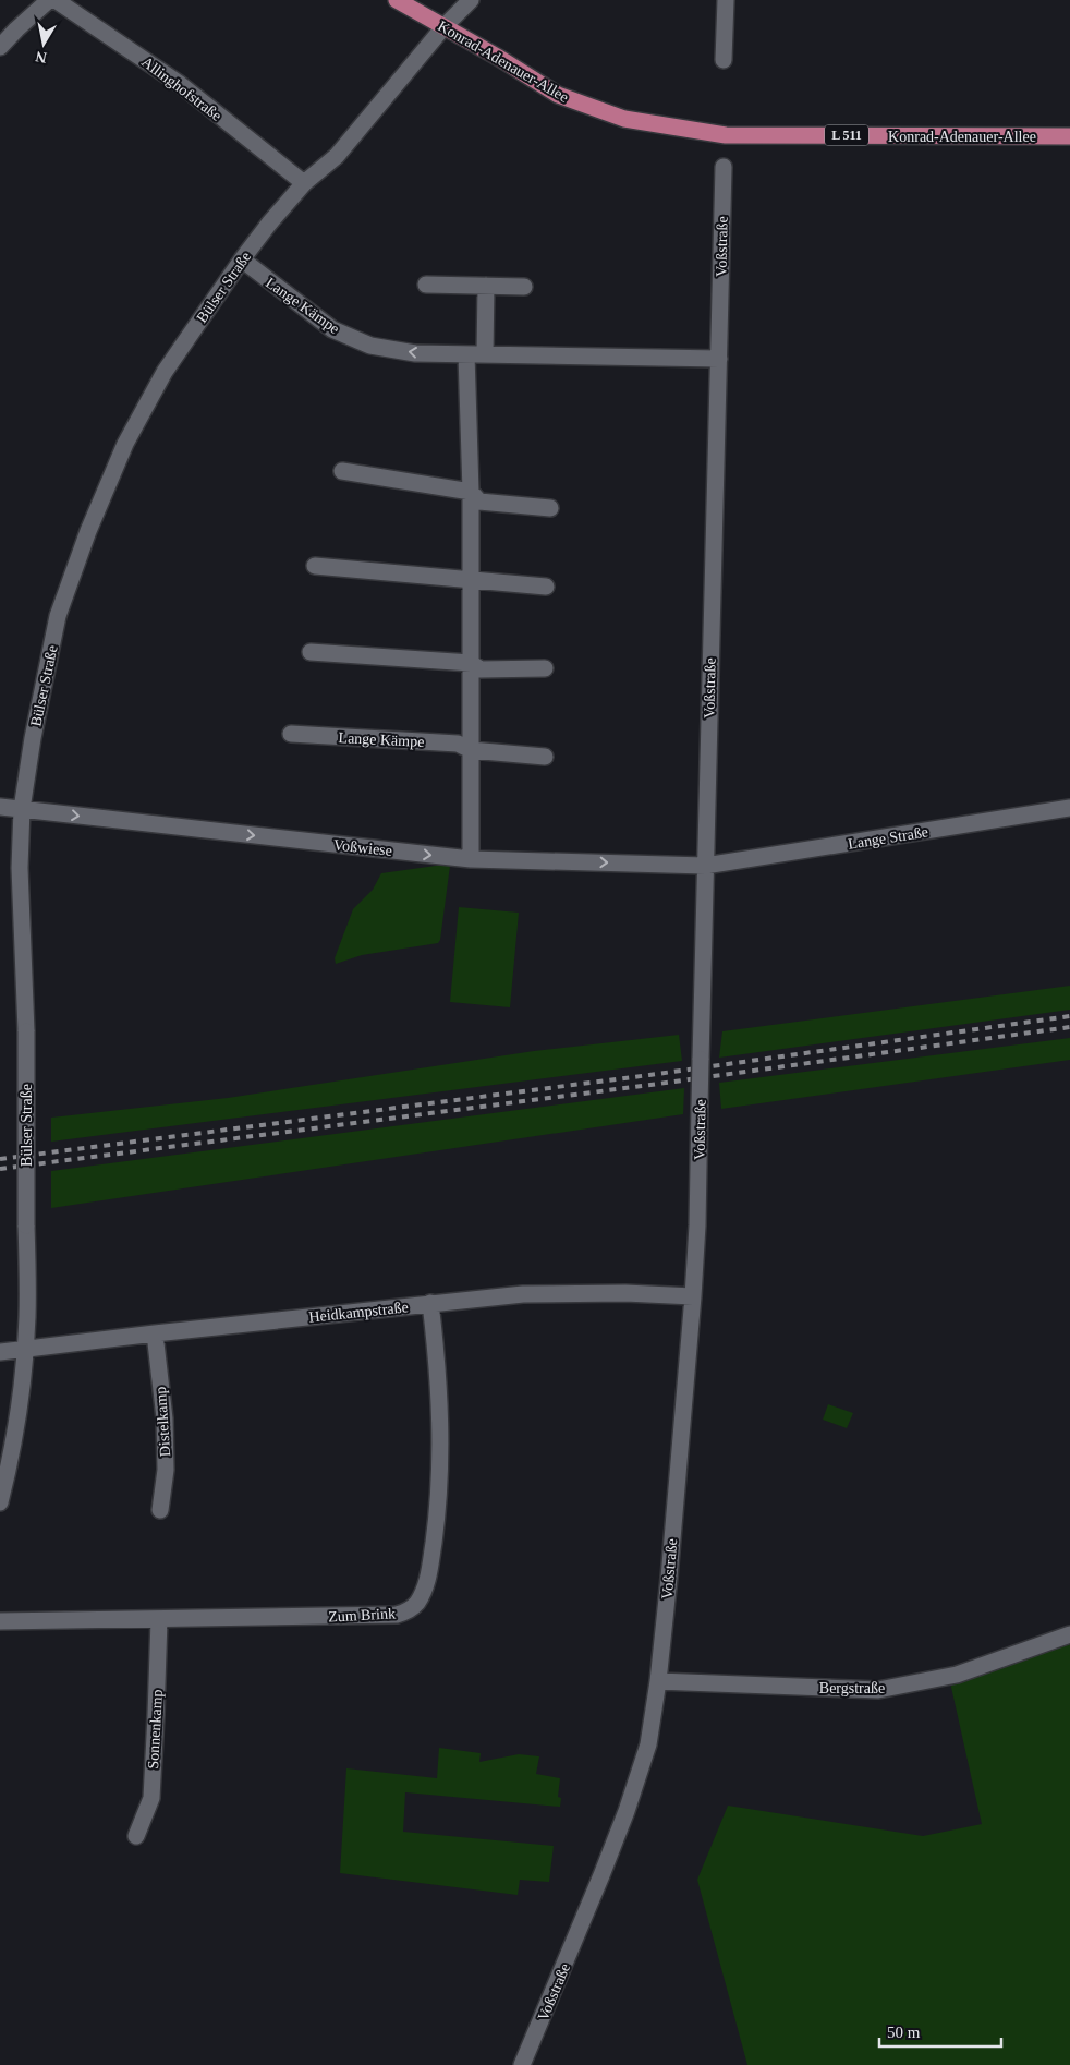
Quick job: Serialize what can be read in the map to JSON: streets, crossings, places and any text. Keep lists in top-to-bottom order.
{
  "streets": {
    "main road": ["Konrad-Adenauer-Allee", "L 511"],
    "street": [
      "Allinghofstraße",
      "Voßstraße",
      "Bülser Straße",
      "Lange Kämpe",
      "Lange Straße",
      "Voßwiese",
      "Heidkampstraße",
      "Distelkamp",
      "Zum Brink",
      "Bergstraße",
      "Sonnenkamp"
    ]
  },
  "crossings": [
    ["Konrad-Adenauer-Allee", "Bülser Straße"],
    ["Allinghofstraße", "Bülser Straße"],
    ["Voßstraße", "Lange Kämpe"],
    ["Voßstraße", "Lange Straße"],
    ["Voßstraße", "Voßwiese"],
    ["Voßstraße", "Heidkampstraße"],
    ["Voßstraße", "Bergstraße"],
    ["Bülser Straße", "Lange Kämpe"],
    ["Bülser Straße", "Voßwiese"],
    ["Bülser Straße", "Heidkampstraße"],
    ["Lange Straße", "Voßwiese"],
    ["Heidkampstraße", "Distelkamp"],
    ["Heidkampstraße", "Zum Brink"],
    ["Zum Brink", "Sonnenkamp"]
  ],
  "one_way": ["Voßwiese"],
  "scale_bar": "50 m",
  "north": "bottom"
}
